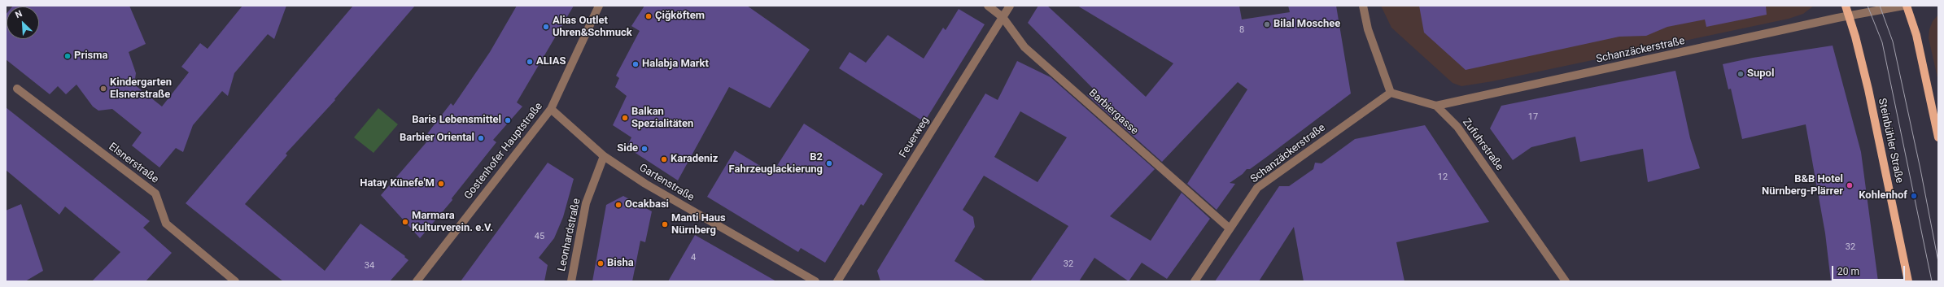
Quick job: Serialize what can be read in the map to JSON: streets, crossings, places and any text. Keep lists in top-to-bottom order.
{
  "streets": {
    "main road": ["Steinbühler Straße"],
    "street": [
      "Schanzäckerstraße",
      "Barbiergasse",
      "Feuerweg",
      "Zufuhrstraße",
      "Gostenhofer Hauptstraße",
      "Elsnerstraße",
      "Gartenstraße",
      "Leonhardstraße"
    ]
  },
  "crossings": [
    ["Schanzäckerstraße", "Barbiergasse"],
    ["Schanzäckerstraße", "Steinbühler Straße"],
    ["Schanzäckerstraße", "Zufuhrstraße"],
    ["Barbiergasse", "Feuerweg"],
    ["Gostenhofer Hauptstraße", "Gartenstraße"],
    ["Gartenstraße", "Leonhardstraße"]
  ],
  "places": [
    "Çiğköftem",
    "Bilal Moschee",
    "Alias Outlet Uhren&Schmuck",
    "Prisma",
    "ALIAS",
    "Halabja Markt",
    "Supol",
    "Kindergarten Elsnerstraße",
    "Balkan Spezialitäten",
    "Baris Lebensmittel",
    "Barbier Oriental",
    "Side",
    "Karadeniz",
    "B2 Fahrzeuglackierung",
    "Hatay Künefe'M",
    "B&B Hotel Nürnberg-Plärrer",
    "Kohlenhof",
    "Ocakbasi",
    "Marmara Kulturverein. e.V.",
    "Manti Haus Nürnberg",
    "Bisha"
  ],
  "house_numbers": [
    "8",
    "17",
    "12",
    "45",
    "32",
    "4",
    "32",
    "34"
  ],
  "scale_bar": "20 m",
  "north": "top left"
}
